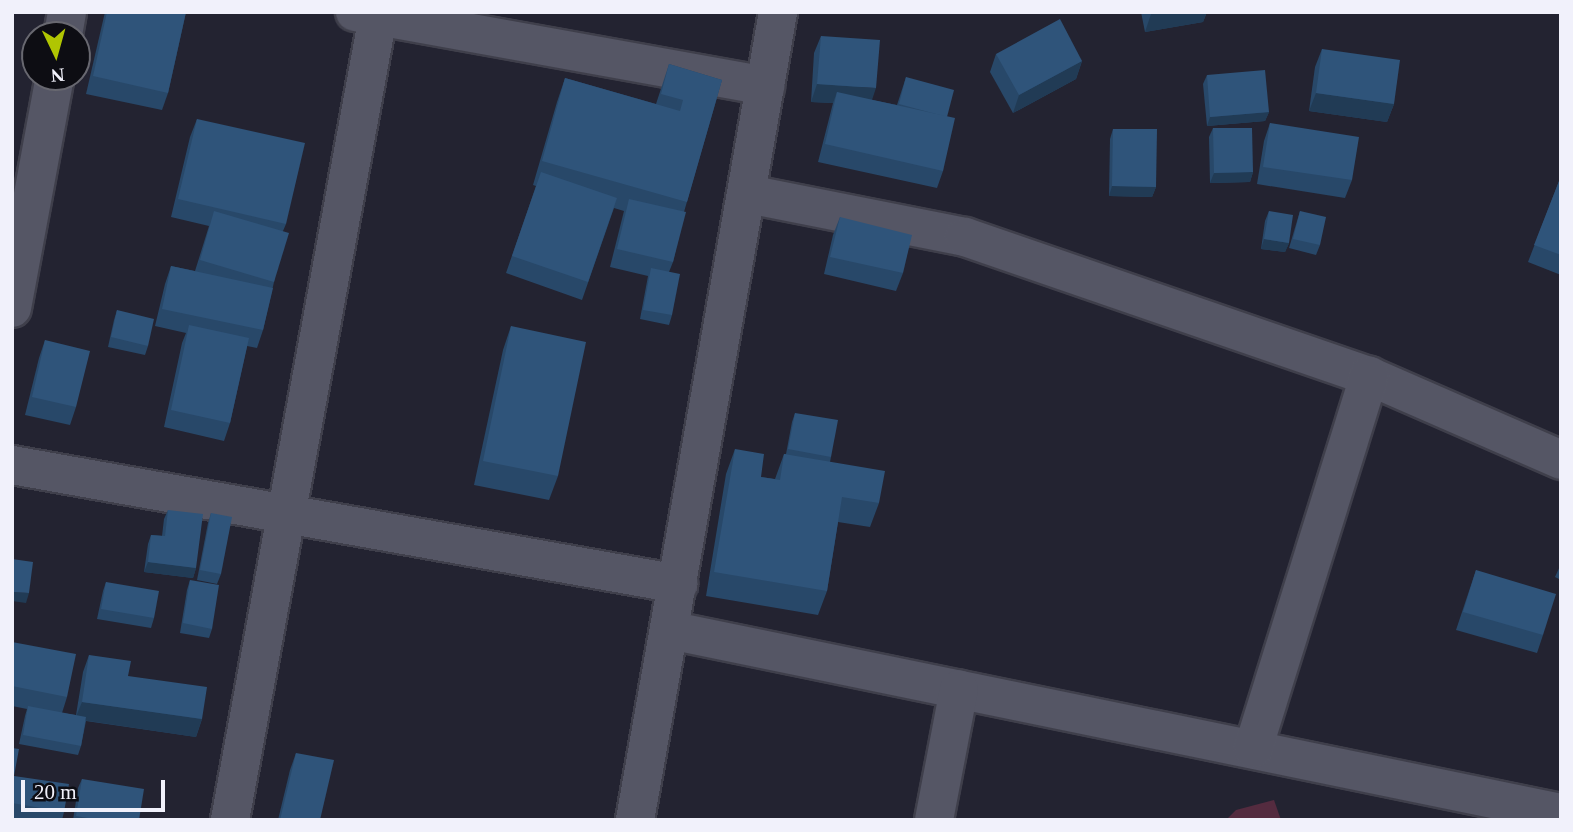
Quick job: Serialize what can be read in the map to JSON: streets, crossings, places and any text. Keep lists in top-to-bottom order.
{
  "scale_bar": "20 m",
  "north": "bottom"
}
